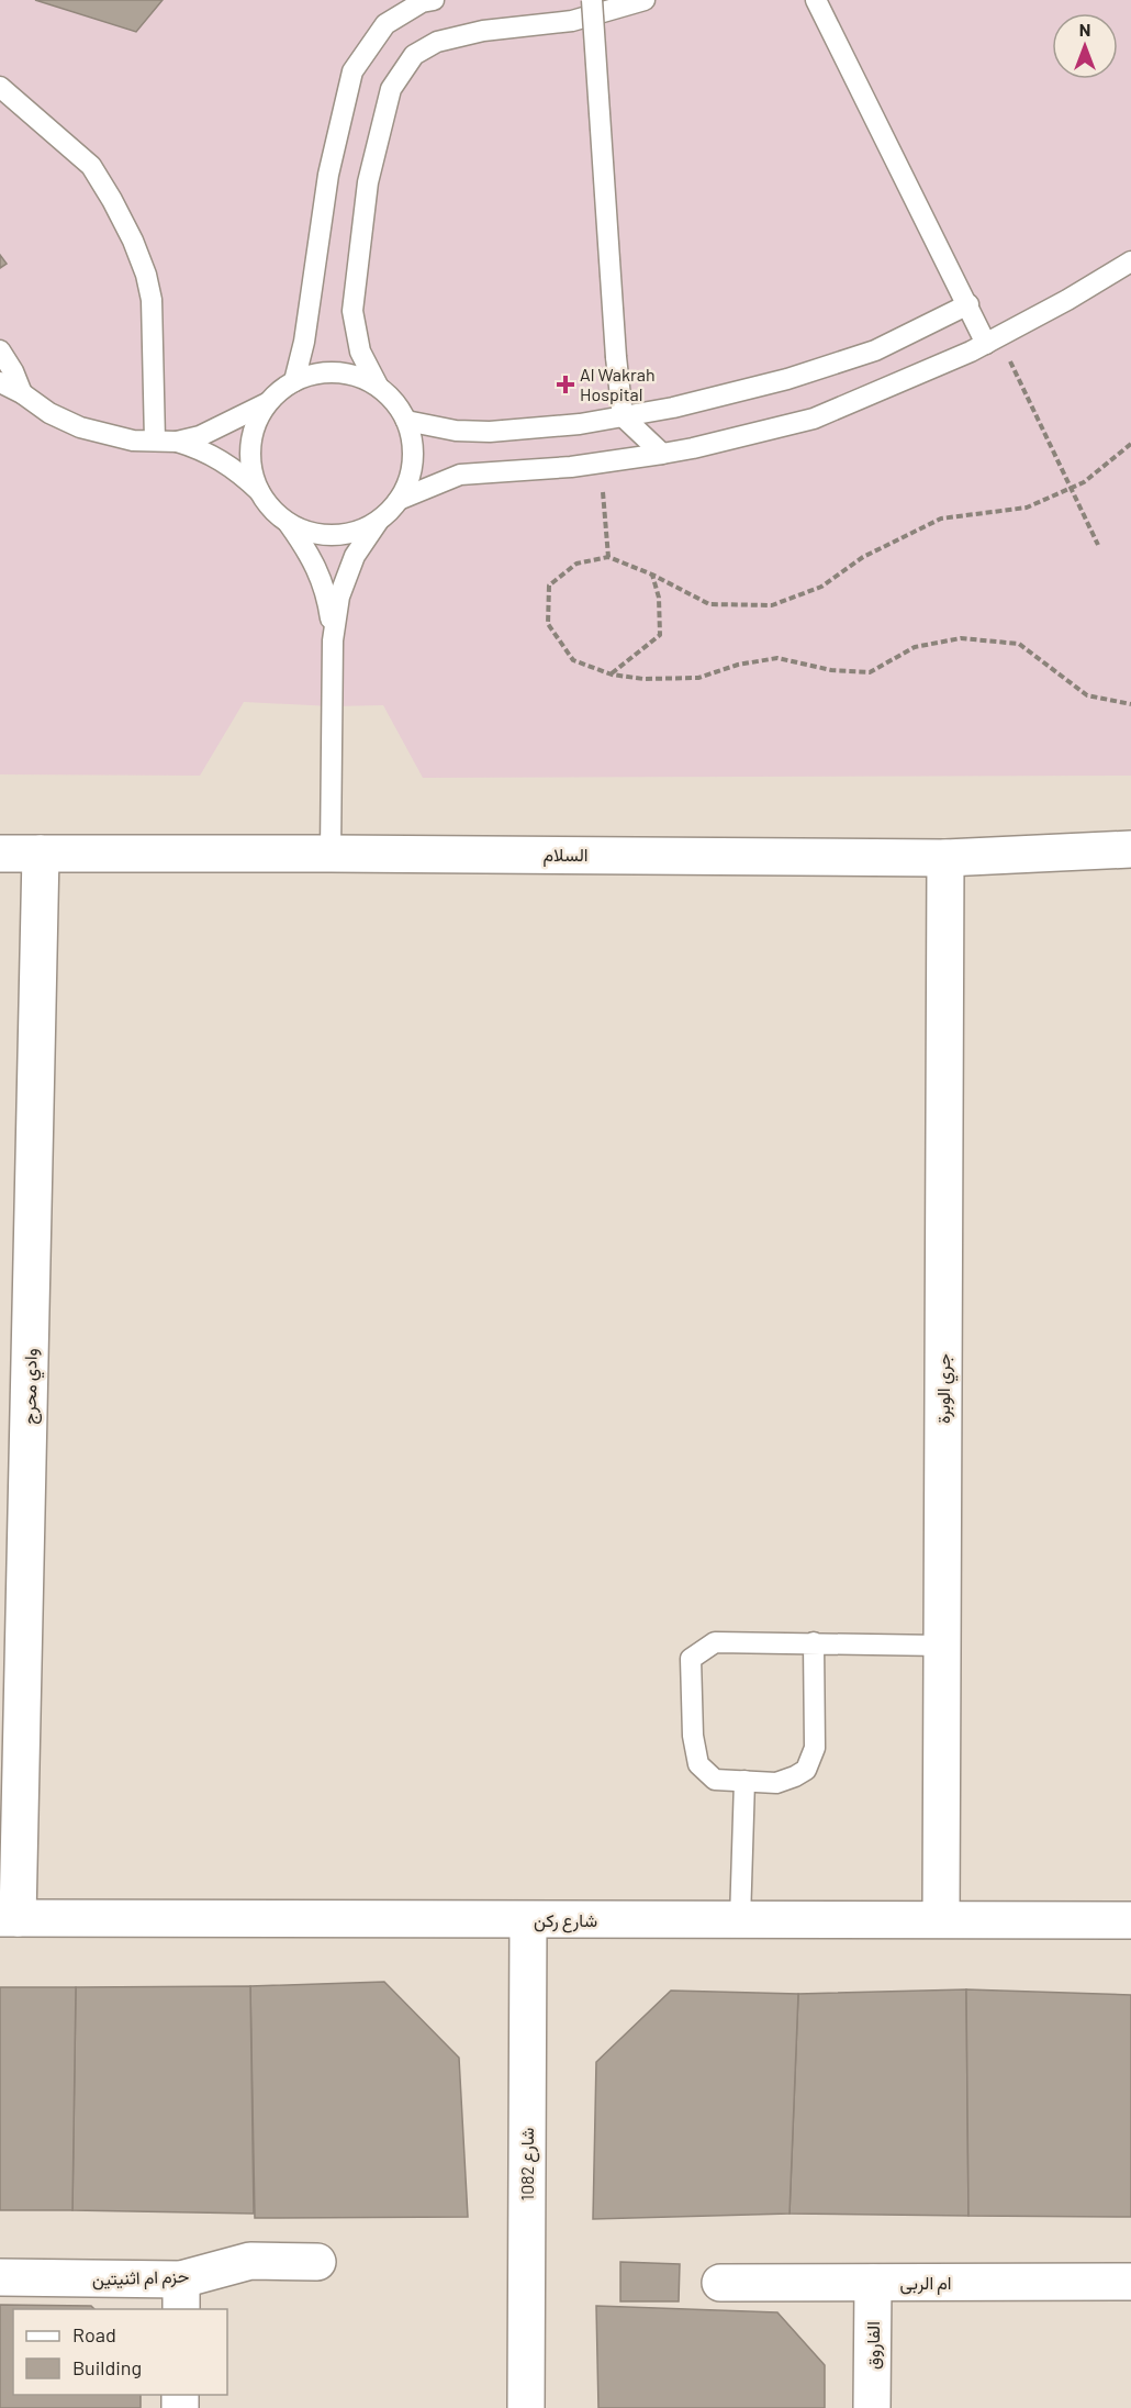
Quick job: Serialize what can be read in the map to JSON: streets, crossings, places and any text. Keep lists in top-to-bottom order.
{
  "streets": {
    "street": [
      "السلام",
      "وادي محرج",
      "جري الوبرة",
      "شارع ركن",
      "شارع 1082",
      "حزم ام اثنيتين",
      "ام الربى",
      "الفاروق"
    ]
  },
  "crossings": [
    ["السلام", "وادي محرج"],
    ["السلام", "جري الوبرة"],
    ["وادي محرج", "شارع ركن"],
    ["جري الوبرة", "شارع ركن"],
    ["شارع ركن", "شارع 1082"],
    ["ام الربى", "الفاروق"]
  ],
  "places": {
    "health": ["Al Wakrah Hospital"]
  },
  "legend": ["Road", "Building"],
  "north": "top"
}
